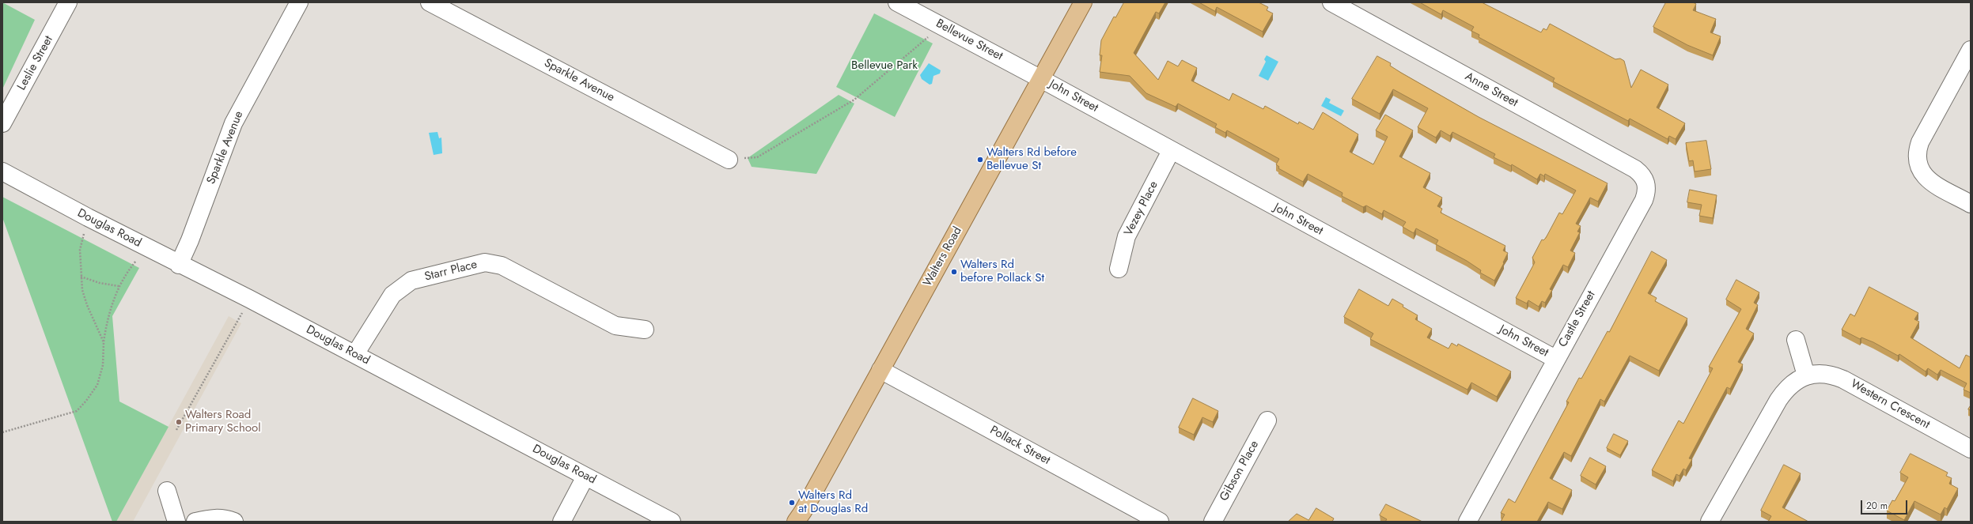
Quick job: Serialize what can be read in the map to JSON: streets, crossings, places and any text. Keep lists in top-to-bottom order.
{
  "streets": {
    "main road": ["Walters Road"],
    "street": [
      "Bellevue Street",
      "Leslie Street",
      "Sparkle Avenue",
      "Anne Street",
      "John Street",
      "Vezey Place",
      "Douglas Road",
      "Starr Place",
      "Castle Street",
      "Western Crescent",
      "Pollack Street",
      "Gibson Place"
    ]
  },
  "crossings": [
    ["Bellevue Street", "John Street"],
    ["Bellevue Street", "Walters Road"],
    ["Sparkle Avenue", "Douglas Road"],
    ["Anne Street", "Castle Street"],
    ["John Street", "Vezey Place"],
    ["John Street", "Walters Road"],
    ["John Street", "Castle Street"],
    ["Douglas Road", "Starr Place"],
    ["Walters Road", "Pollack Street"]
  ],
  "parks": ["Bellevue Park"],
  "places": [
    "Walters Rd before Bellevue St",
    "Walters Rd before Pollack St",
    "Walters Road Primary School",
    "Walters Rd at Douglas Rd"
  ],
  "scale_bar": "20 m"
}
